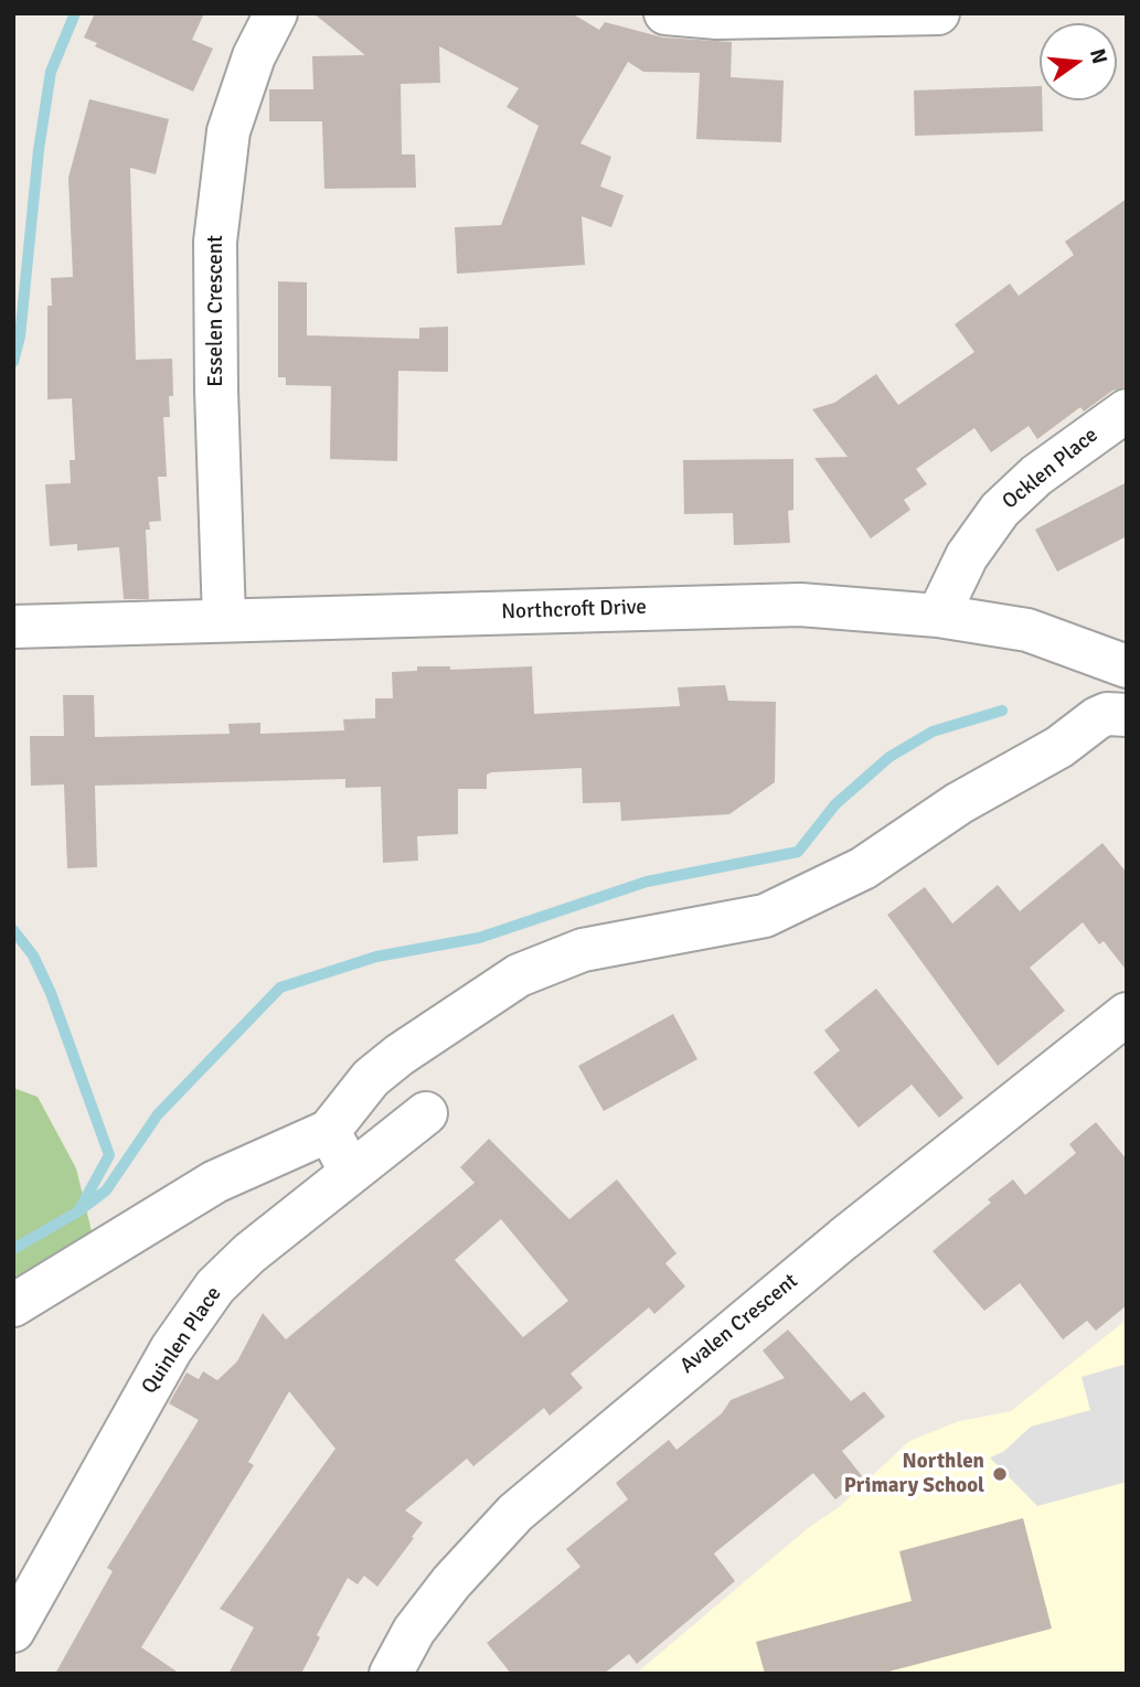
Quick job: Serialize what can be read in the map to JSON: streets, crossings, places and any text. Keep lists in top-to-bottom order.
{
  "streets": {
    "street": [
      "Esselen Crescent",
      "Ocklen Place",
      "Northcroft Drive",
      "Avalen Crescent",
      "Quinlen Place"
    ]
  },
  "crossings": [
    ["Esselen Crescent", "Northcroft Drive"],
    ["Ocklen Place", "Northcroft Drive"]
  ],
  "places": ["Northlen Primary School"],
  "north": "right"
}
